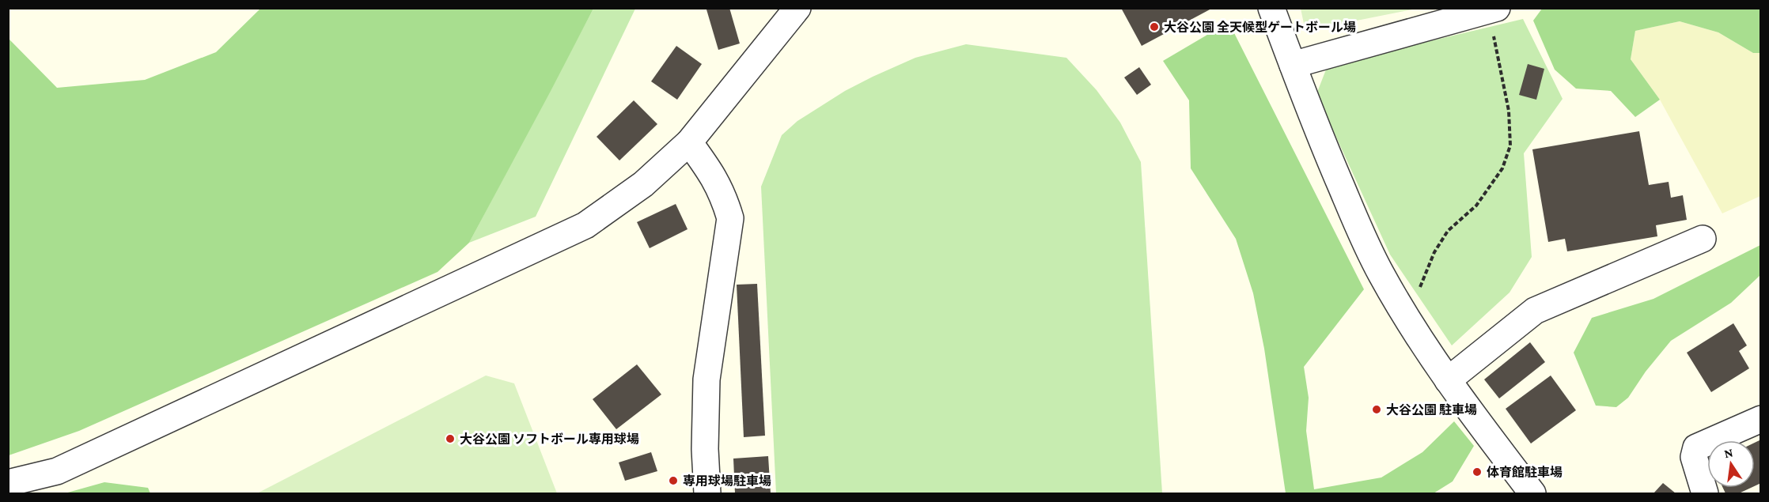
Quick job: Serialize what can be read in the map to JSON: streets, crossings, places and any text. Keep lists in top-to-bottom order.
{
  "places": [
    "大谷公園 全天候型ゲートボール場",
    "大谷公園 駐車場",
    "大谷公園 ソフトボール専用球場",
    "体育館駐車場",
    "専用球場駐車場"
  ],
  "north": "top"
}
